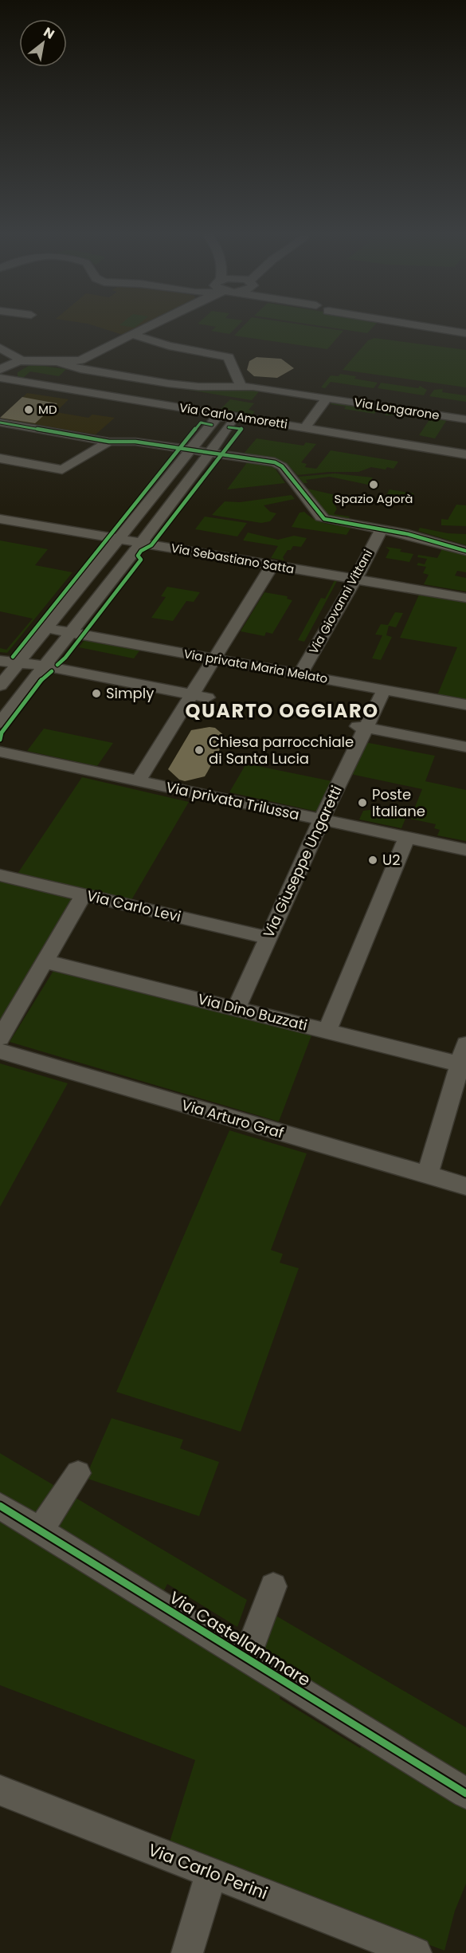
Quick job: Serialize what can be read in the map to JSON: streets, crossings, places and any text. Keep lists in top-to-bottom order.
{
  "streets": {
    "street": [
      "Via Longarone",
      "Via Carlo Amoretti",
      "Via Sebastiano Satta",
      "Via Giovanni Vittani",
      "Via privata Maria Melato",
      "Via privata Trilussa",
      "Via Giuseppe Ungaretti",
      "Via Carlo Levi",
      "Via Dino Buzzati",
      "Via Arturo Graf",
      "Via Castellammare",
      "Via Carlo Perini"
    ]
  },
  "crossings": [
    ["Via Sebastiano Satta", "Via Giovanni Vittani"],
    ["Via Giovanni Vittani", "Via privata Maria Melato"],
    ["Via privata Maria Melato", "Via Giuseppe Ungaretti"],
    ["Via privata Trilussa", "Via Giuseppe Ungaretti"],
    ["Via Giuseppe Ungaretti", "Via Carlo Levi"],
    ["Via Giuseppe Ungaretti", "Via Dino Buzzati"]
  ],
  "districts": ["QUARTO OGGIARO"],
  "places": [
    "MD",
    "Spazio Agorà",
    "Simply",
    "Chiesa parrocchiale di Santa Lucia",
    "Poste Italiane",
    "U2"
  ],
  "north": "top right"
}
